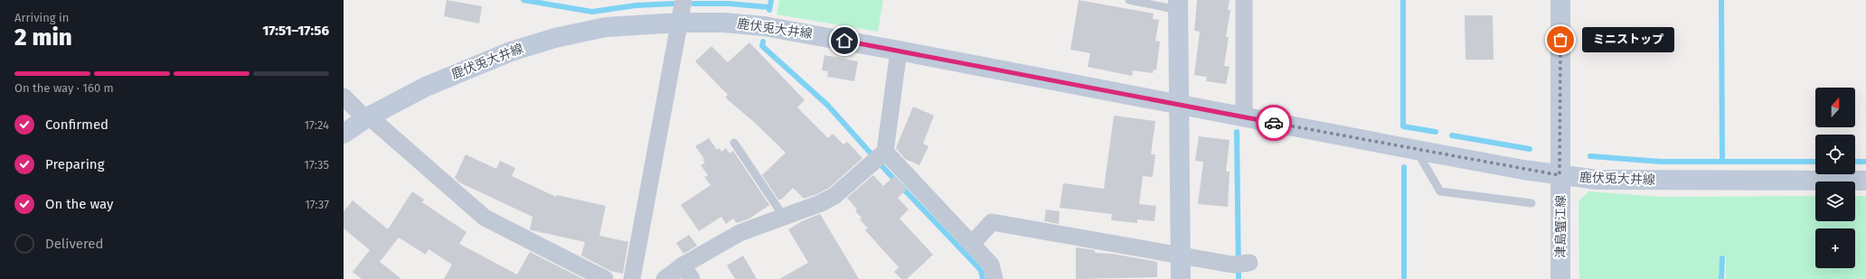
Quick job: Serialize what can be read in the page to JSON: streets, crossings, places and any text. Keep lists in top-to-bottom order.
{
  "streets": {
    "main road": ["鹿伏兎大井線", "津島蟹江線"]
  },
  "crossings": [
    ["鹿伏兎大井線", "津島蟹江線"]
  ],
  "places": ["ミニストップ"],
  "north": "top",
  "page": {
    "heading": ["2 min", "Arriving in", "17:51–17:56"],
    "bubble": "ミニストップ",
    "bar": "On the way · 160 m",
    "map_buttons": "+",
    "list": [
      ["Confirmed", "17:24"],
      ["Preparing", "17:35"],
      ["On the way", "17:37"],
      "Delivered"
    ]
  }
}
